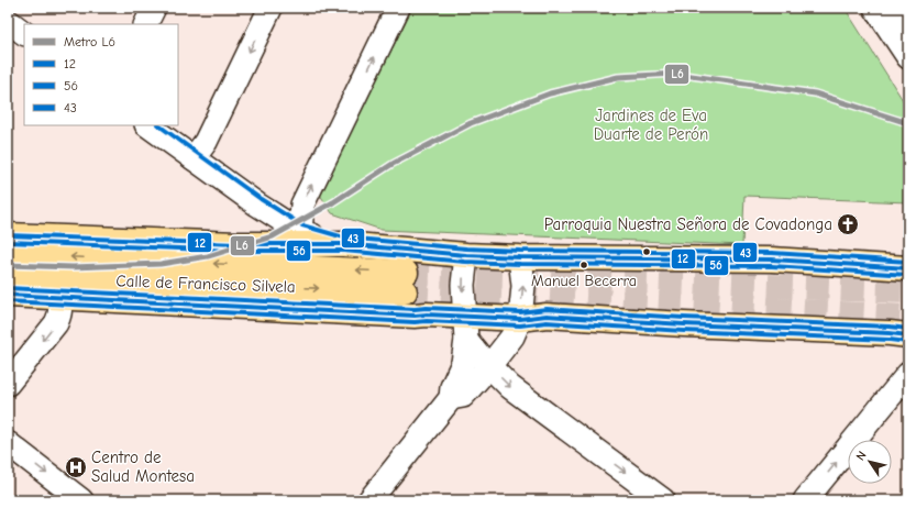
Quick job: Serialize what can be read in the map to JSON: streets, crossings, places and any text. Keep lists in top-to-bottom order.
{
  "streets": {
    "main road": ["Calle de Francisco Silvela"]
  },
  "parks": ["Jardines de Eva Duarte de Perón"],
  "places": {
    "church": ["Parroquia Nuestra Señora de Covadonga"],
    "other": ["Manuel Becerra"],
    "hospital": ["Centro de Salud Montesa"]
  },
  "lines": [
    "metro line L6",
    "transit line 43",
    "transit line 12",
    "transit line 56"
  ],
  "legend": [
    "Metro L6",
    "12",
    "56",
    "43"
  ],
  "north": "top left"
}
